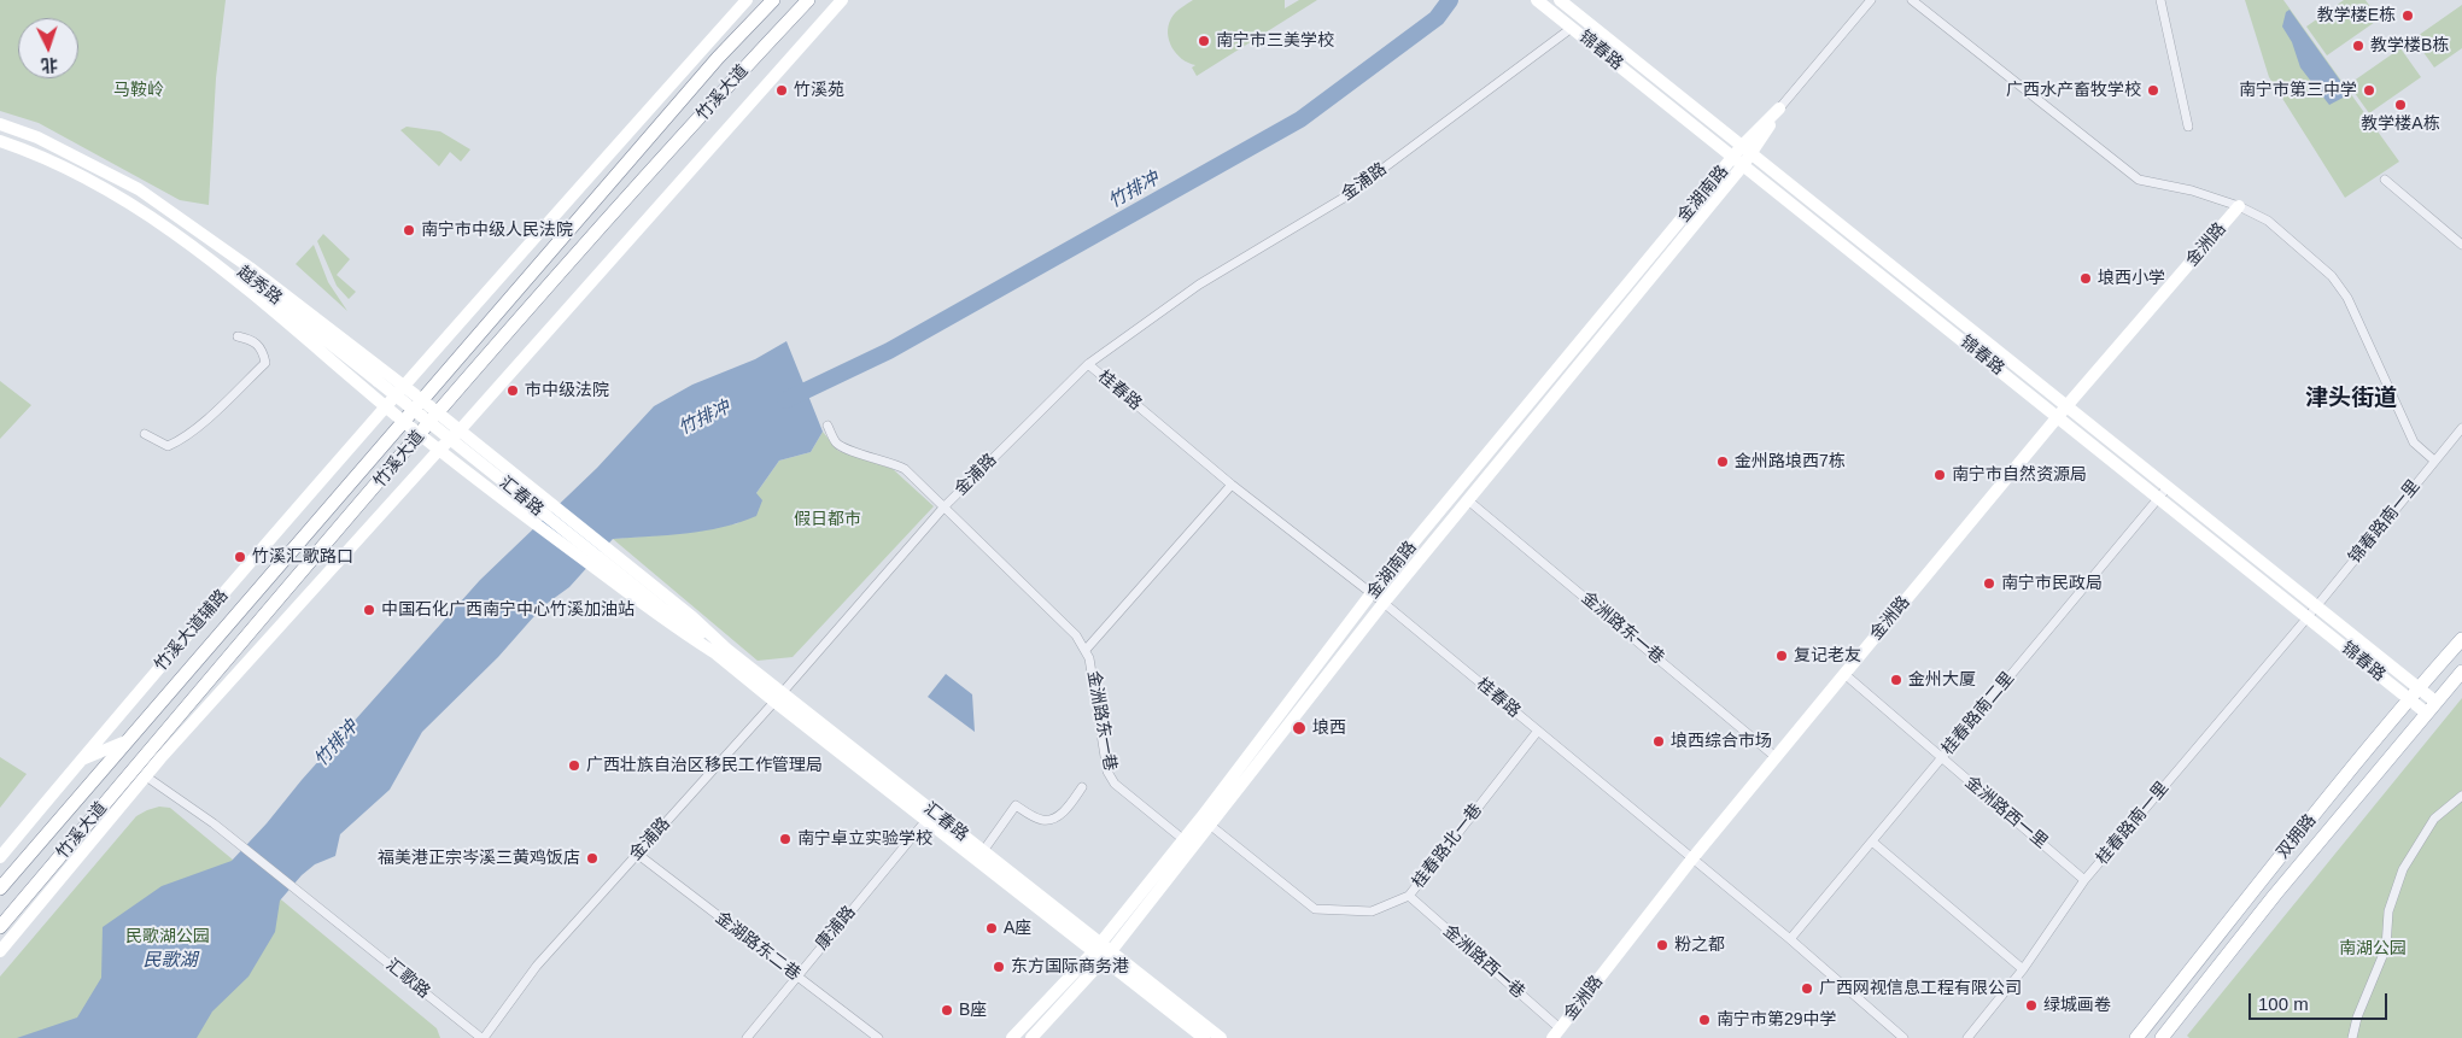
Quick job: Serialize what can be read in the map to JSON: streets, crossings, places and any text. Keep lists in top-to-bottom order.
{
  "streets": {
    "main road": [
      "锦春路",
      "竹溪大道",
      "金湖南路",
      "金洲路",
      "越秀路",
      "汇春路",
      "竹溪大道辅路",
      "双拥路"
    ],
    "street": [
      "金浦路",
      "桂春路",
      "锦春路南一里",
      "金洲路东一巷",
      "桂春路南二里",
      "金洲路西一里",
      "桂春路南一里",
      "桂春路北一巷",
      "康浦路",
      "金湖路东二巷",
      "金洲路西一巷",
      "汇歌路"
    ]
  },
  "crossings": [
    ["锦春路", "金浦路"],
    ["锦春路", "金湖南路"],
    ["锦春路", "金洲路"],
    ["锦春路", "锦春路南一里"],
    ["锦春路", "桂春路南二里"],
    ["锦春路", "桂春路南一里"],
    ["锦春路", "双拥路"],
    ["金浦路", "桂春路"],
    ["金浦路", "汇春路"],
    ["金浦路", "金洲路东一巷"],
    ["金浦路", "金湖路东二巷"],
    ["金浦路", "汇歌路"],
    ["金湖南路", "桂春路"],
    ["金湖南路", "汇春路"],
    ["金湖南路", "金洲路东一巷"],
    ["金湖南路", "桂春路北一巷"],
    ["金洲路", "桂春路"],
    ["金洲路", "金洲路东一巷"],
    ["金洲路", "金洲路西一里"],
    ["金洲路", "金洲路西一巷"],
    ["越秀路", "汇春路"],
    ["桂春路", "桂春路南二里"],
    ["桂春路", "桂春路北一巷"],
    ["汇春路", "康浦路"],
    ["锦春路南一里", "桂春路南一里"],
    ["桂春路南二里", "金洲路西一里"],
    ["金洲路西一里", "桂春路南一里"],
    ["桂春路北一巷", "金洲路西一巷"],
    ["康浦路", "金湖路东二巷"]
  ],
  "districts": ["津头街道"],
  "water": ["竹排冲", "民歌湖"],
  "parks": [
    "马鞍岭",
    "假日都市",
    "民歌湖公园",
    "南湖公园"
  ],
  "places": [
    "教学楼E栋",
    "南宁市三美学校",
    "教学楼B栋",
    "竹溪苑",
    "广西水产畜牧学校",
    "南宁市第三中学",
    "教学楼A栋",
    "南宁市中级人民法院",
    "埌西小学",
    "市中级法院",
    "金州路埌西7栋",
    "南宁市自然资源局",
    "竹溪汇歌路口",
    "南宁市民政局",
    "中国石化广西南宁中心竹溪加油站",
    "复记老友",
    "金州大厦",
    "埌西",
    "埌西综合市场",
    "广西壮族自治区移民工作管理局",
    "南宁卓立实验学校",
    "福美港正宗岑溪三黄鸡饭店",
    "A座",
    "粉之都",
    "东方国际商务港",
    "广西网视信息工程有限公司",
    "绿城画卷",
    "B座",
    "南宁市第29中学"
  ],
  "scale_bar": "100 m",
  "north": "bottom"
}
